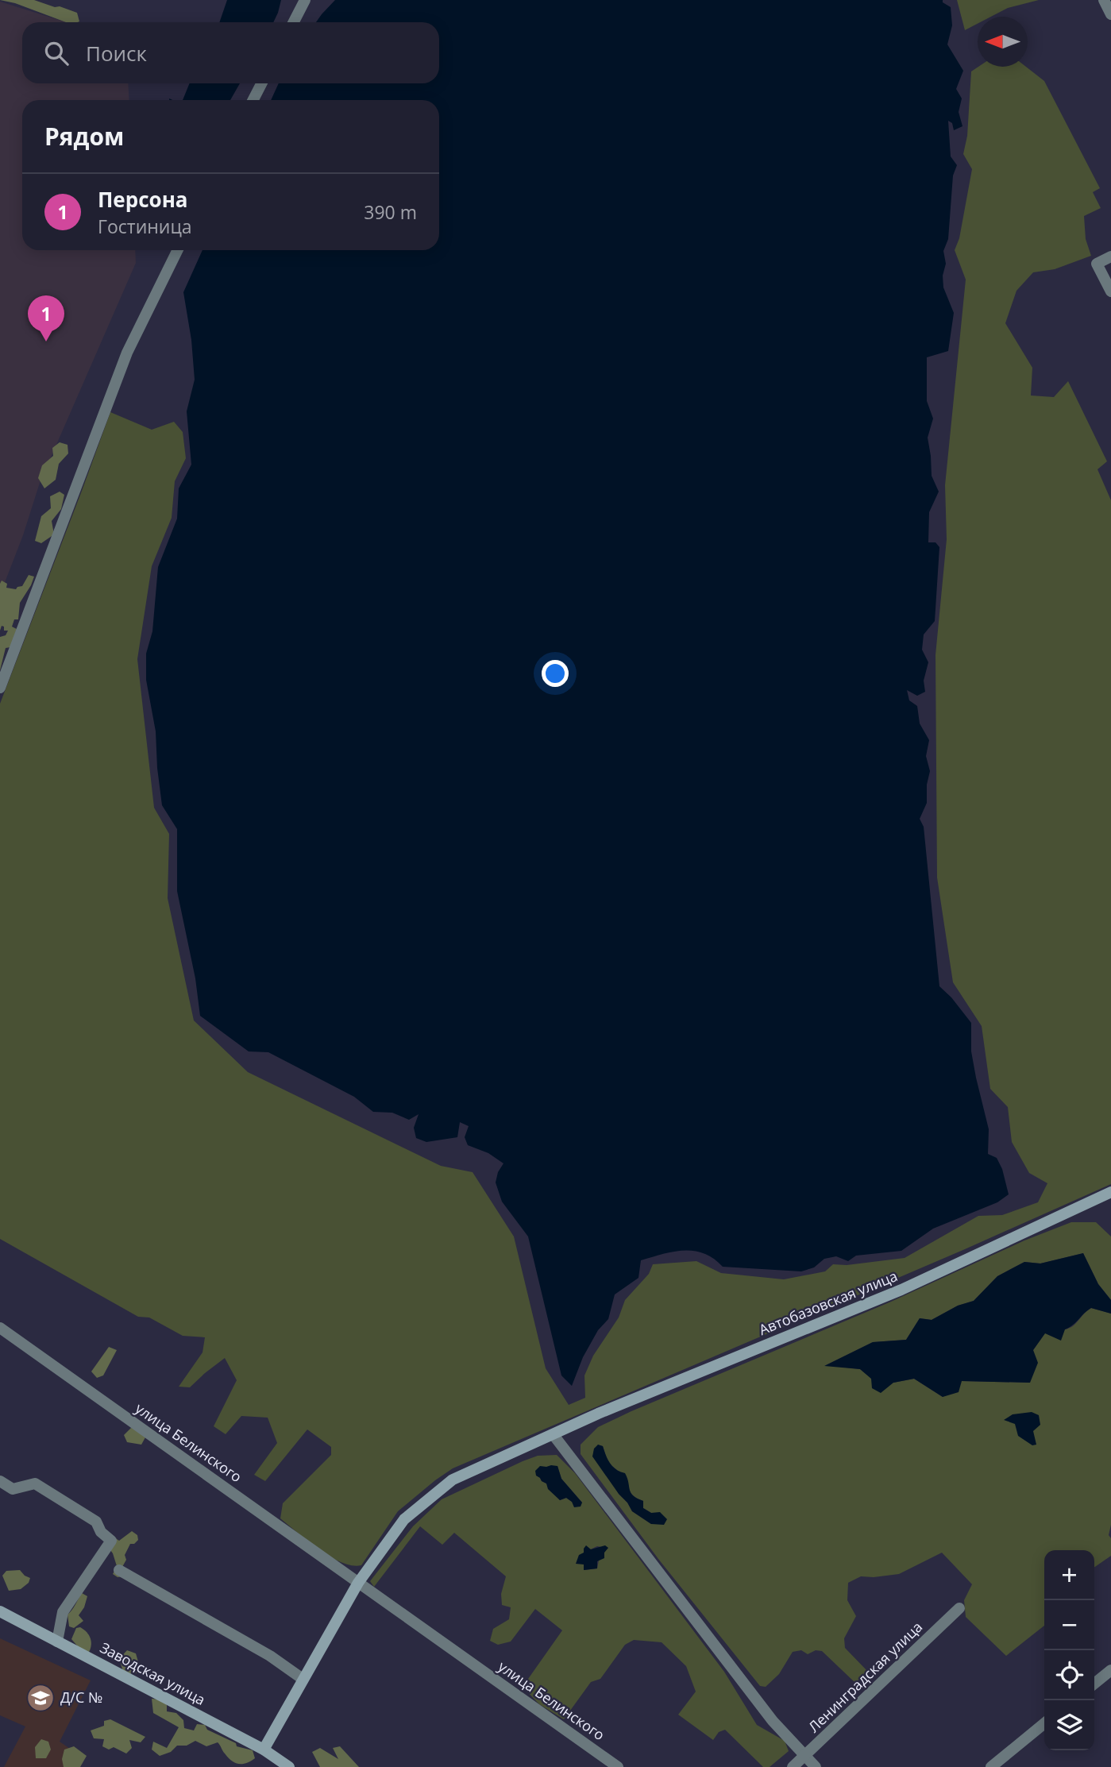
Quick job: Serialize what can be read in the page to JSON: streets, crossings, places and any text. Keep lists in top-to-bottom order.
{
  "streets": {
    "street": [
      "Автобазовская улица",
      "улица Белинского",
      "Заводская улица",
      "Ленинградская улица"
    ]
  },
  "places": {
    "school or university": ["Д/С №"]
  },
  "north": "left",
  "page": {
    "search": "Поиск",
    "heading": "Рядом",
    "list": [
      {
        "mark": "1",
        "name": "Персона",
        "note": "Гостиница",
        "value": "390 m"
      }
    ],
    "pins": "1",
    "map_buttons": ["+", "−"]
  }
}
